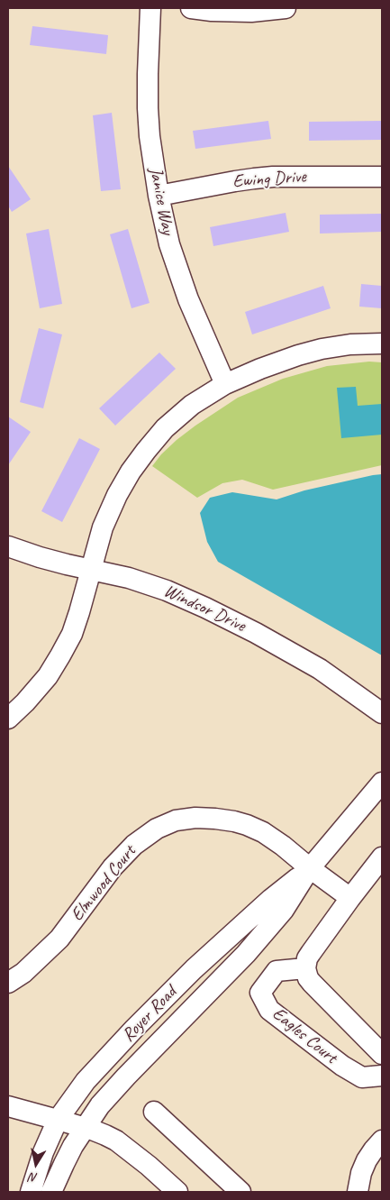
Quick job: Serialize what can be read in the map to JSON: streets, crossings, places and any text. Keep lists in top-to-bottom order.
{
  "streets": {
    "street": [
      "Ewing Drive",
      "Janice Way",
      "Windsor Drive",
      "Elmwood Court",
      "Royer Road",
      "Eagles Court"
    ]
  },
  "crossings": [
    ["Ewing Drive", "Janice Way"],
    ["Elmwood Court", "Royer Road"]
  ],
  "north": "bottom"
}
